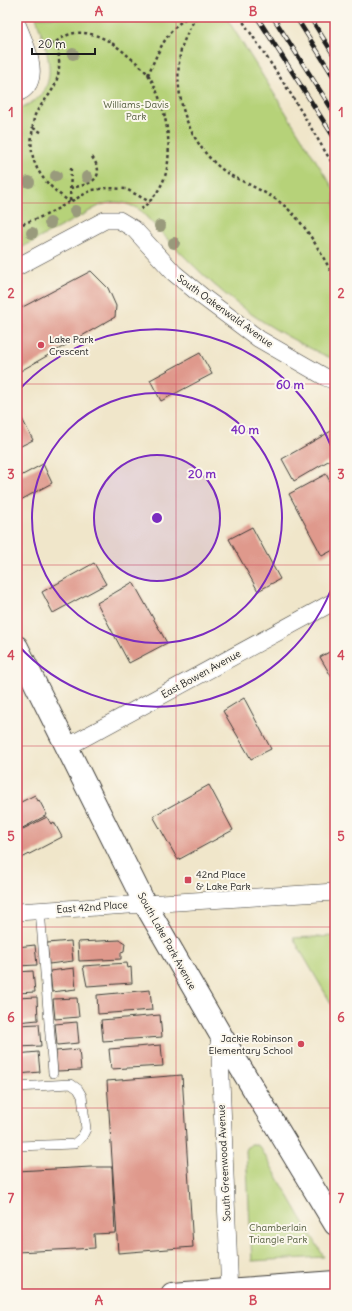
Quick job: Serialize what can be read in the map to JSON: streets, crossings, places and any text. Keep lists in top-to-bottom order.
{
  "streets": {
    "street": [
      "South Oakenwald Avenue",
      "East Bowen Avenue",
      "East 42nd Place",
      "South Lake Park Avenue",
      "South Greenwood Avenue"
    ]
  },
  "crossings": [
    ["East Bowen Avenue", "South Lake Park Avenue"],
    ["East 42nd Place", "South Lake Park Avenue"],
    ["South Lake Park Avenue", "South Greenwood Avenue"]
  ],
  "parks": ["Williams-Davis Park", "Chamberlain Triangle Park"],
  "places": {
    "other": ["Lake Park Crescent", "Jackie Robinson Elementary School"],
    "transit": ["42nd Place & Lake Park"]
  },
  "scale_bar": "20 m",
  "grid": {
    "columns": ["A", "B"],
    "rows": [
      "1",
      "2",
      "3",
      "4",
      "5",
      "6",
      "7"
    ]
  },
  "rings": ["60 m", "40 m", "20 m"]
}
